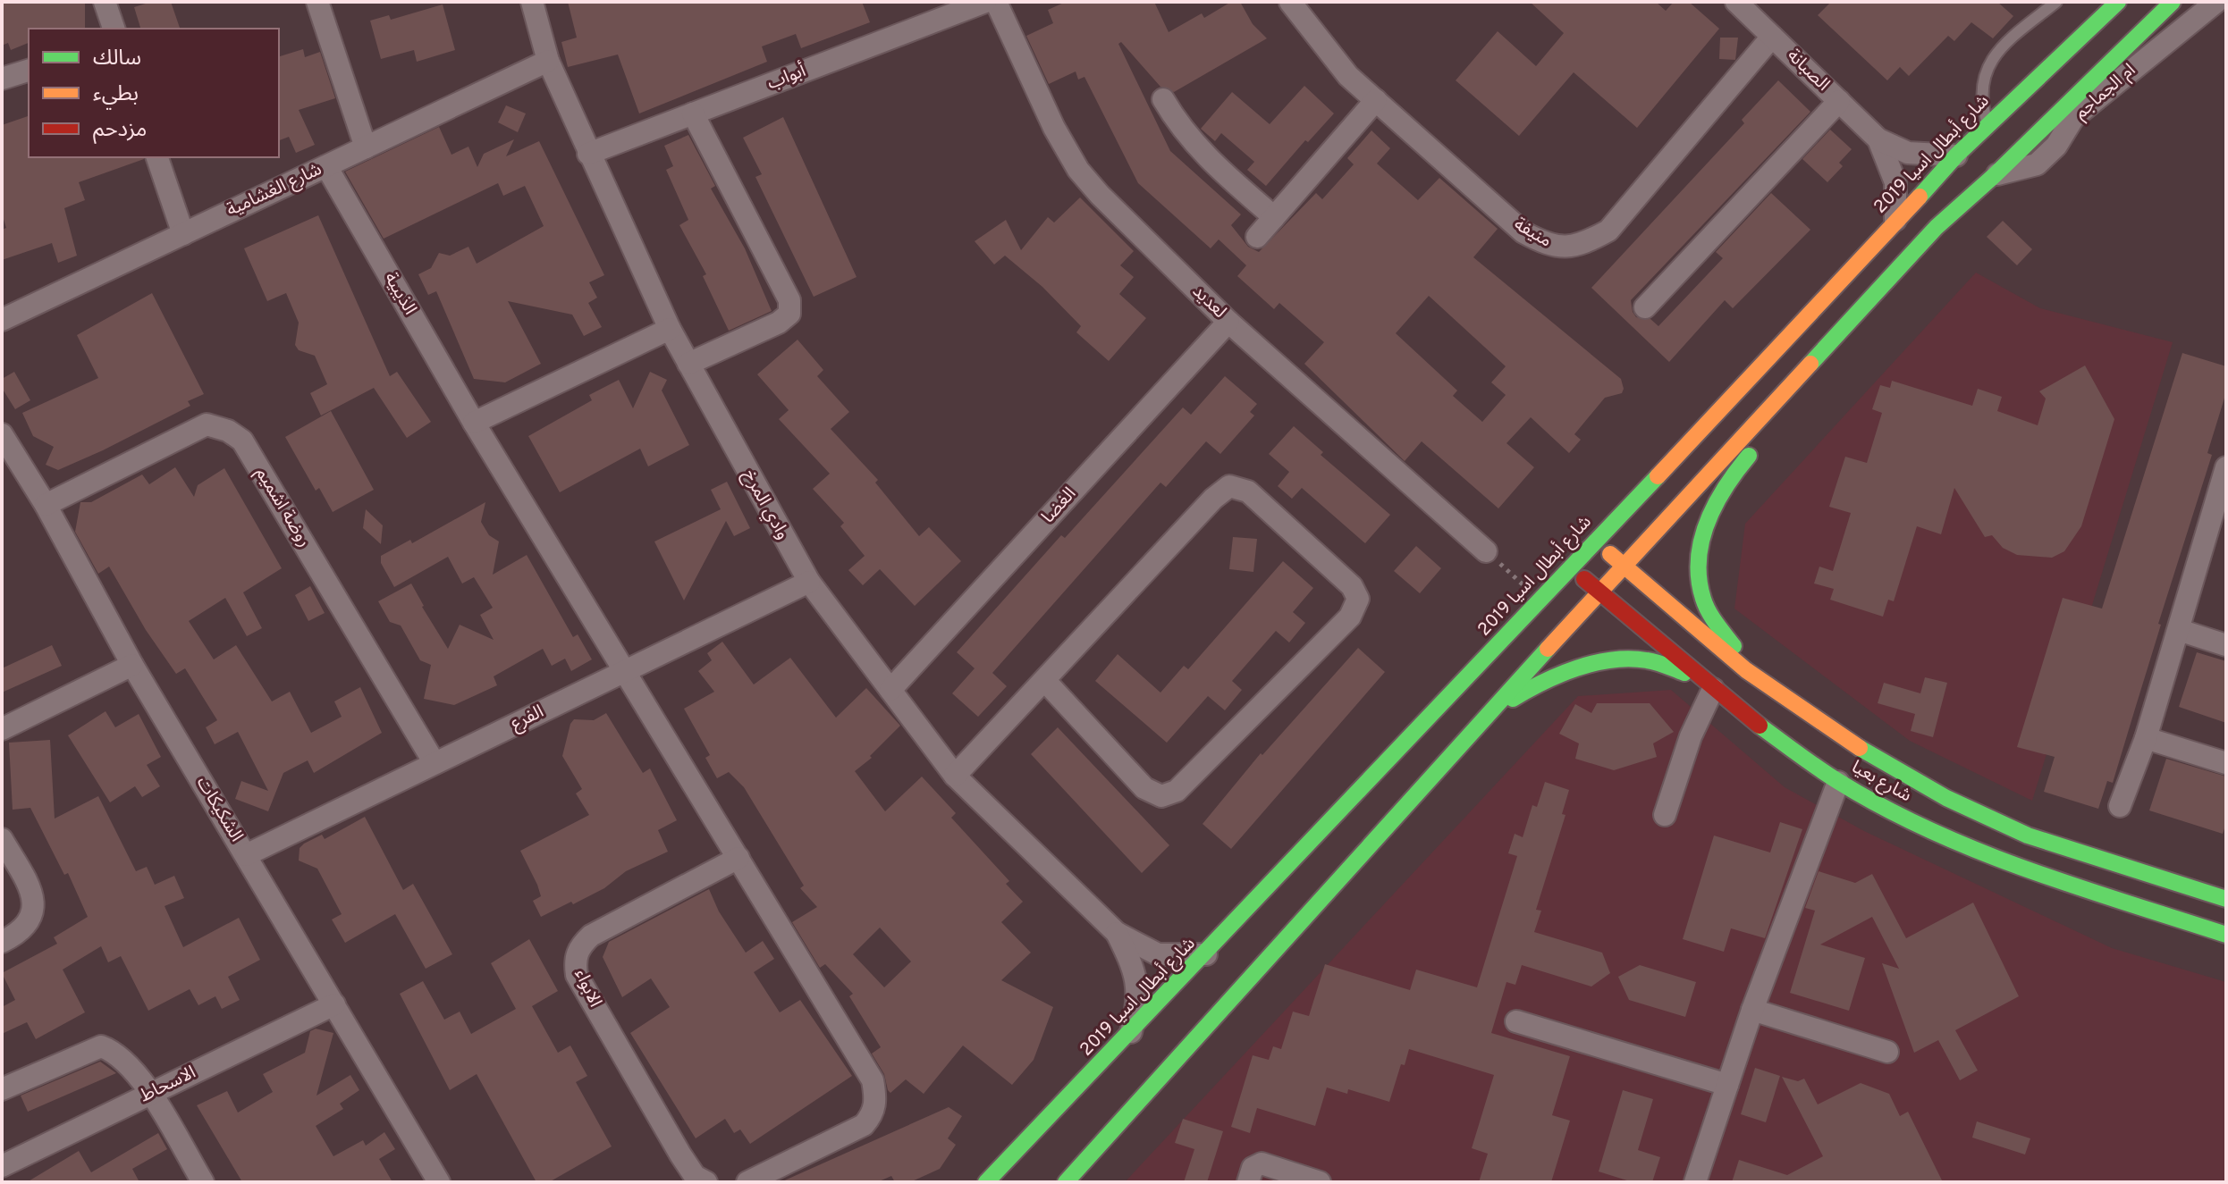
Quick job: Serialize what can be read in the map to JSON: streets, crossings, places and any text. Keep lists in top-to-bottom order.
{
  "streets": {
    "main road": ["شارع أبطال اسيا 2019", "شارع بعيا"],
    "street": [
      "الصبانة",
      "أبواب",
      "ام الجماجم",
      "شارع الغشامية",
      "منيفة",
      "الذيبية",
      "لعديد",
      "وادي المرخ",
      "الغضا",
      "روضة اشميم",
      "الفرع",
      "الشكيكات",
      "الابواء",
      "الاسحاط"
    ]
  },
  "crossings": [
    ["الصبانة", "شارع أبطال اسيا 2019"],
    ["الصبانة", "منيفة"],
    ["أبواب", "وادي المرخ"],
    ["شارع أبطال اسيا 2019", "وادي المرخ"],
    ["شارع أبطال اسيا 2019", "شارع بعيا"],
    ["شارع الغشامية", "الذيبية"],
    ["شارع الغشامية", "وادي المرخ"],
    ["الذيبية", "الفرع"],
    ["لعديد", "الغضا"],
    ["وادي المرخ", "الغضا"],
    ["وادي المرخ", "الفرع"],
    ["روضة اشميم", "الفرع"],
    ["روضة اشميم", "الشكيكات"],
    ["الفرع", "الشكيكات"],
    ["الشكيكات", "الاسحاط"]
  ],
  "legend": ["سالك", "بطيء", "مزدحم"]
}
